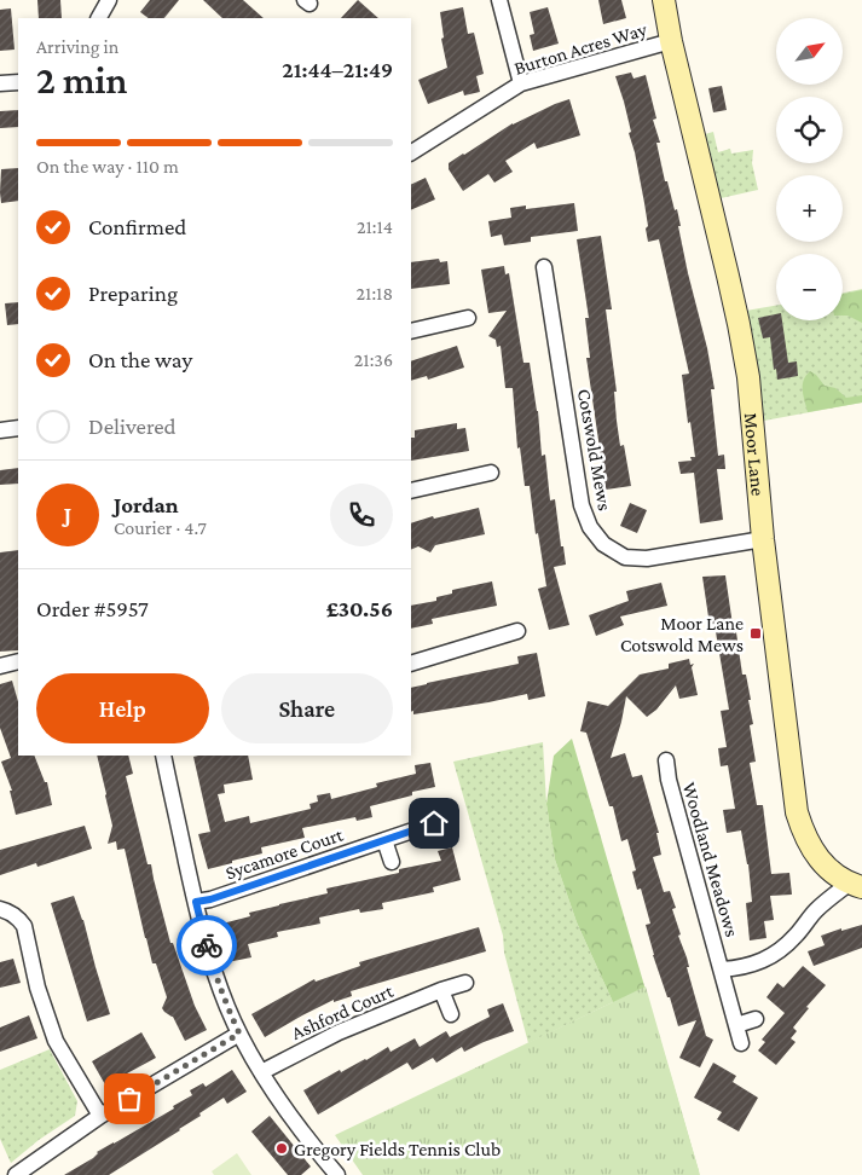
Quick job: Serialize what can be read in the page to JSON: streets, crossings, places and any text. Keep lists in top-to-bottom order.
{
  "streets": {
    "street": [
      "Burton Acres Way",
      "Cotswold Mews",
      "Moor Lane",
      "Sycamore Court",
      "Woodland Meadows",
      "Ashford Court"
    ]
  },
  "crossings": [
    ["Burton Acres Way", "Moor Lane"],
    ["Cotswold Mews", "Moor Lane"]
  ],
  "places": {
    "transit": ["Moor Lane Cotswold Mews"],
    "other": ["Gregory Fields Tennis Club"]
  },
  "north": "top right",
  "page": {
    "map_buttons": ["+", "−"],
    "heading": ["2 min", "Arriving in", "21:44–21:49"],
    "panel": [
      "Jordan",
      "Courier · 4.7",
      "Order #5957",
      "£30.56"
    ],
    "bar": "On the way · 110 m",
    "list": [
      ["Confirmed", "21:14"],
      ["Preparing", "21:18"],
      ["On the way", "21:36"],
      "Delivered"
    ],
    "round": "J",
    "buttons": ["Help", "Share"]
  }
}
